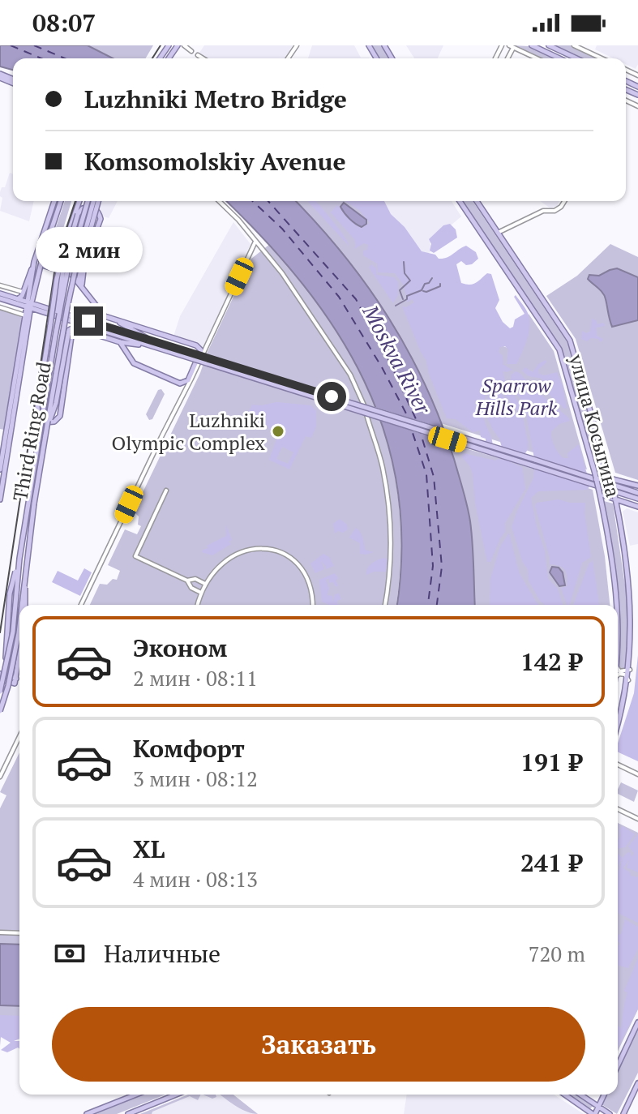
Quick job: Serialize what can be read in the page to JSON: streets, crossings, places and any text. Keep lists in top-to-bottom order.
{
  "streets": {
    "main road": ["улица Косыгина", "Third Ring Road"]
  },
  "water": ["Moskva River"],
  "parks": ["Sparrow Hills Park"],
  "places": ["Luzhniki Olympic Complex"],
  "page": {
    "status": "08:07",
    "banner": ["Luzhniki Metro Bridge", "Komsomolskiy Avenue"],
    "bubble": "2 мин",
    "list": [
      {
        "name": "Эконом",
        "note": "2 мин · 08:11",
        "value": "142 ₽"
      },
      {
        "name": "Комфорт",
        "note": "3 мин · 08:12",
        "value": "191 ₽"
      },
      {
        "name": "XL",
        "note": "4 мин · 08:13",
        "value": "241 ₽"
      }
    ],
    "pay": ["Наличные", "720 m"],
    "buttons": "Заказать"
  }
}
